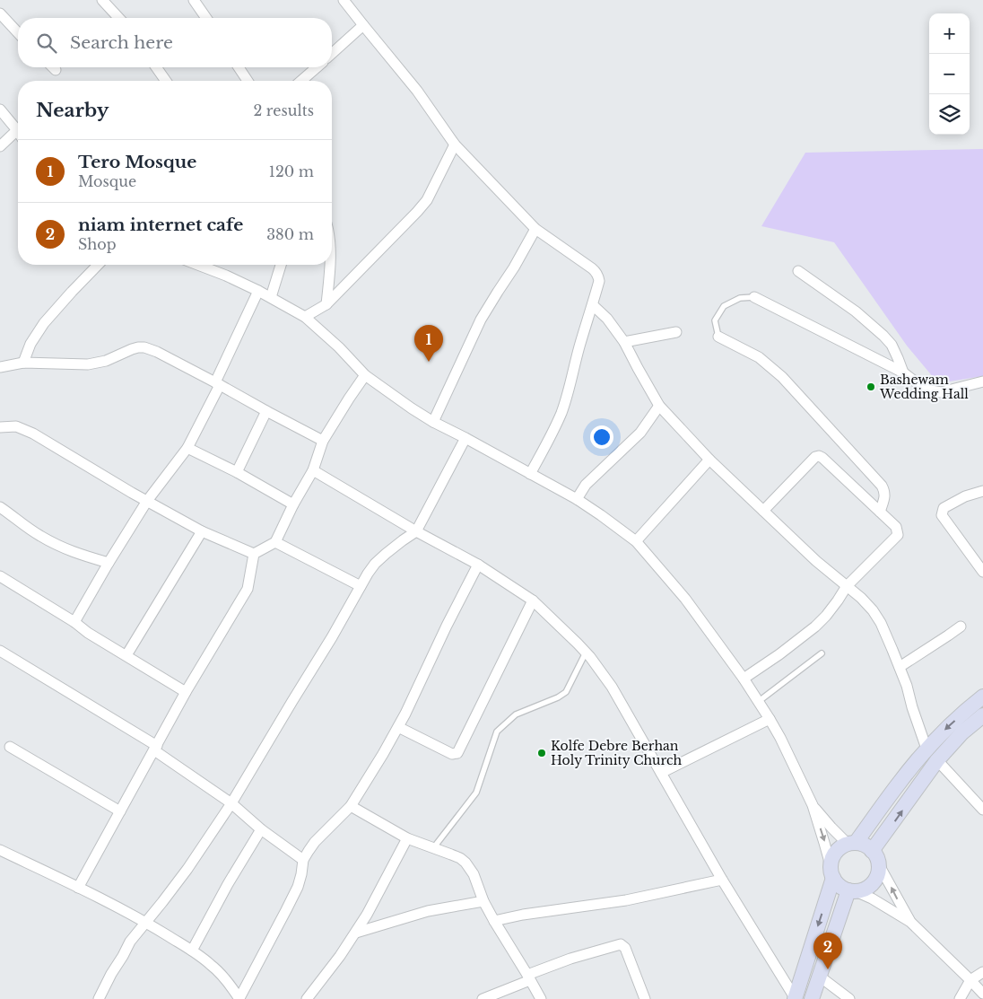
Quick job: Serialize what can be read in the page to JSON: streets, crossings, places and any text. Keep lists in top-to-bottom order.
{
  "places": ["Bashewam Wedding Hall", "Kolfe Debre Berhan Holy Trinity Church"],
  "page": {
    "map_buttons": ["+", "−"],
    "search": "Search here",
    "heading": ["Nearby", "2 results"],
    "list": [
      {
        "mark": "1",
        "name": "Tero Mosque",
        "note": "Mosque",
        "value": "120 m"
      },
      {
        "mark": "2",
        "name": "niam internet cafe",
        "note": "Shop",
        "value": "380 m"
      }
    ],
    "pins": ["1", "2"]
  }
}
